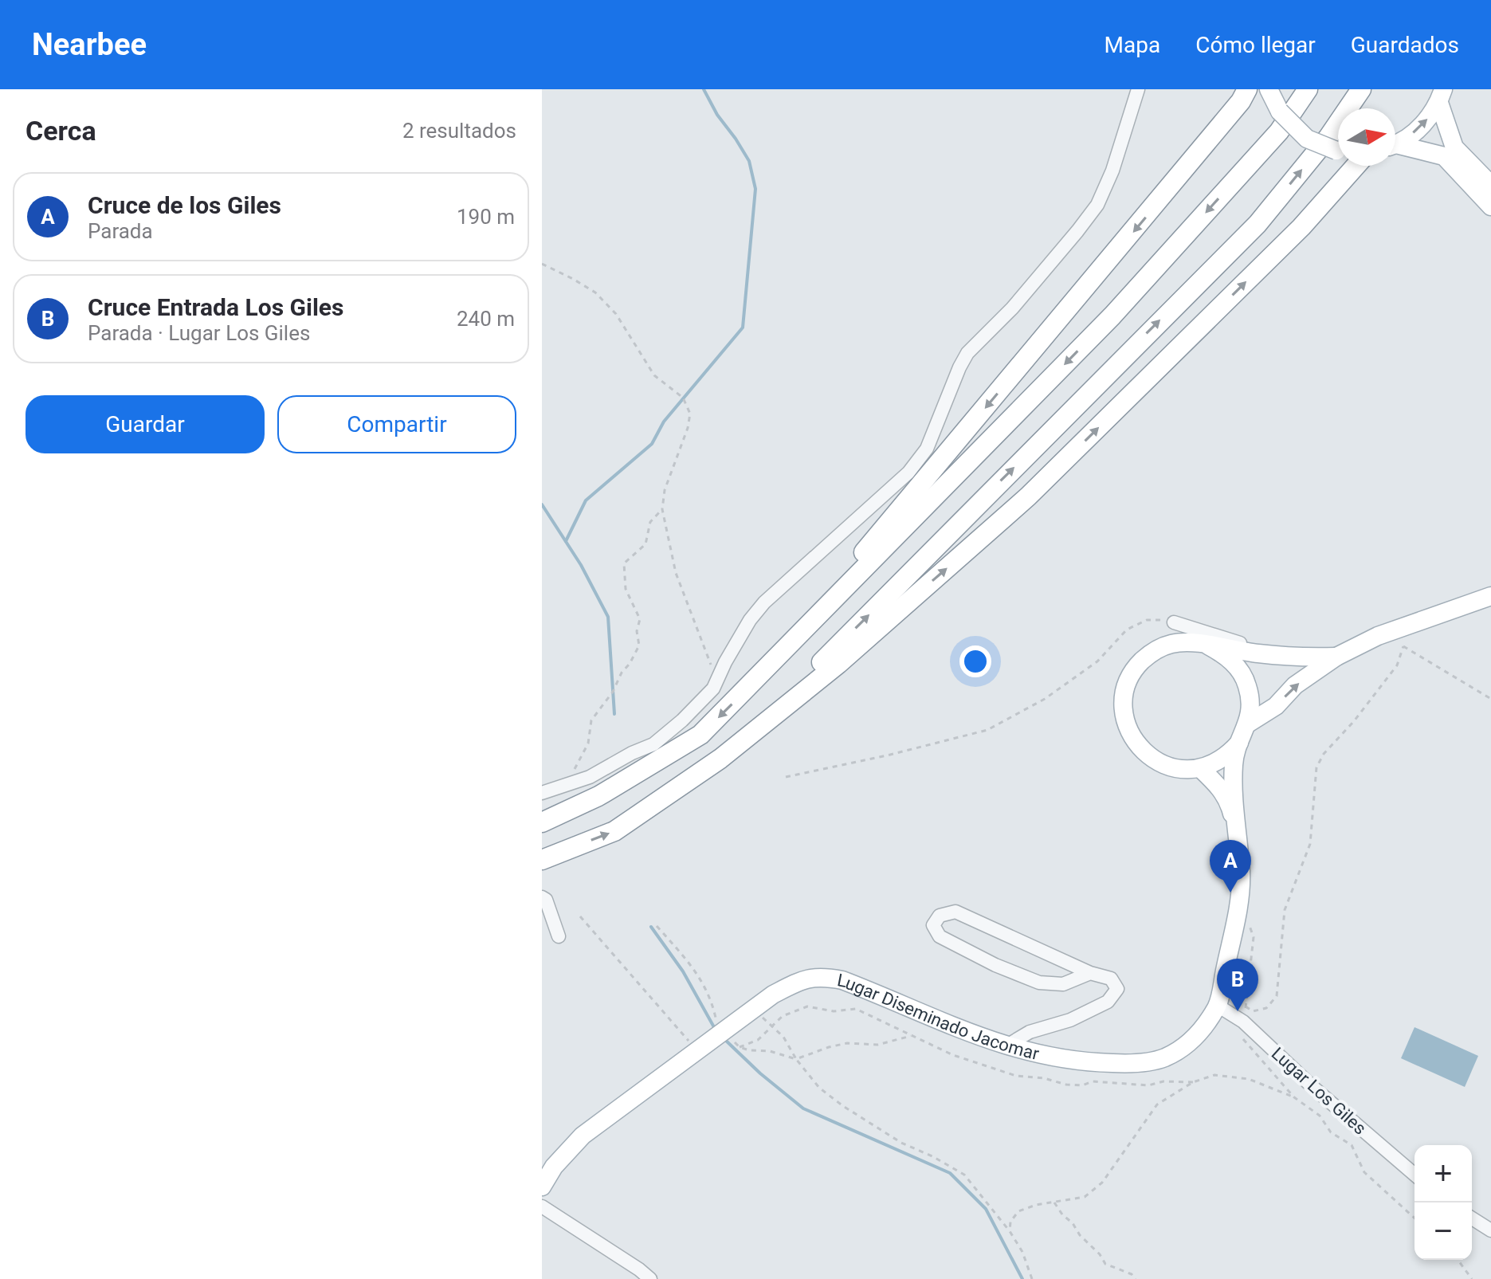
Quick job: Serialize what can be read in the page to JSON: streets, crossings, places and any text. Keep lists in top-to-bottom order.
{
  "streets": {
    "main road": ["Lugar Diseminado Jacomar"],
    "street": ["Lugar Los Giles"]
  },
  "crossings": [
    ["Lugar Diseminado Jacomar", "Lugar Los Giles"]
  ],
  "north": "right",
  "page": {
    "header": "Nearbee",
    "nav": ["Mapa", "Cómo llegar", "Guardados"],
    "heading": ["Cerca", "2 resultados"],
    "list": [
      {
        "mark": "A",
        "name": "Cruce de los Giles",
        "note": "Parada",
        "value": "190 m"
      },
      {
        "mark": "B",
        "name": "Cruce Entrada Los Giles",
        "note": "Parada · Lugar Los Giles",
        "value": "240 m"
      }
    ],
    "buttons": ["Guardar", "Compartir"],
    "pins": ["A", "B"],
    "map_buttons": ["+", "−"]
  }
}
